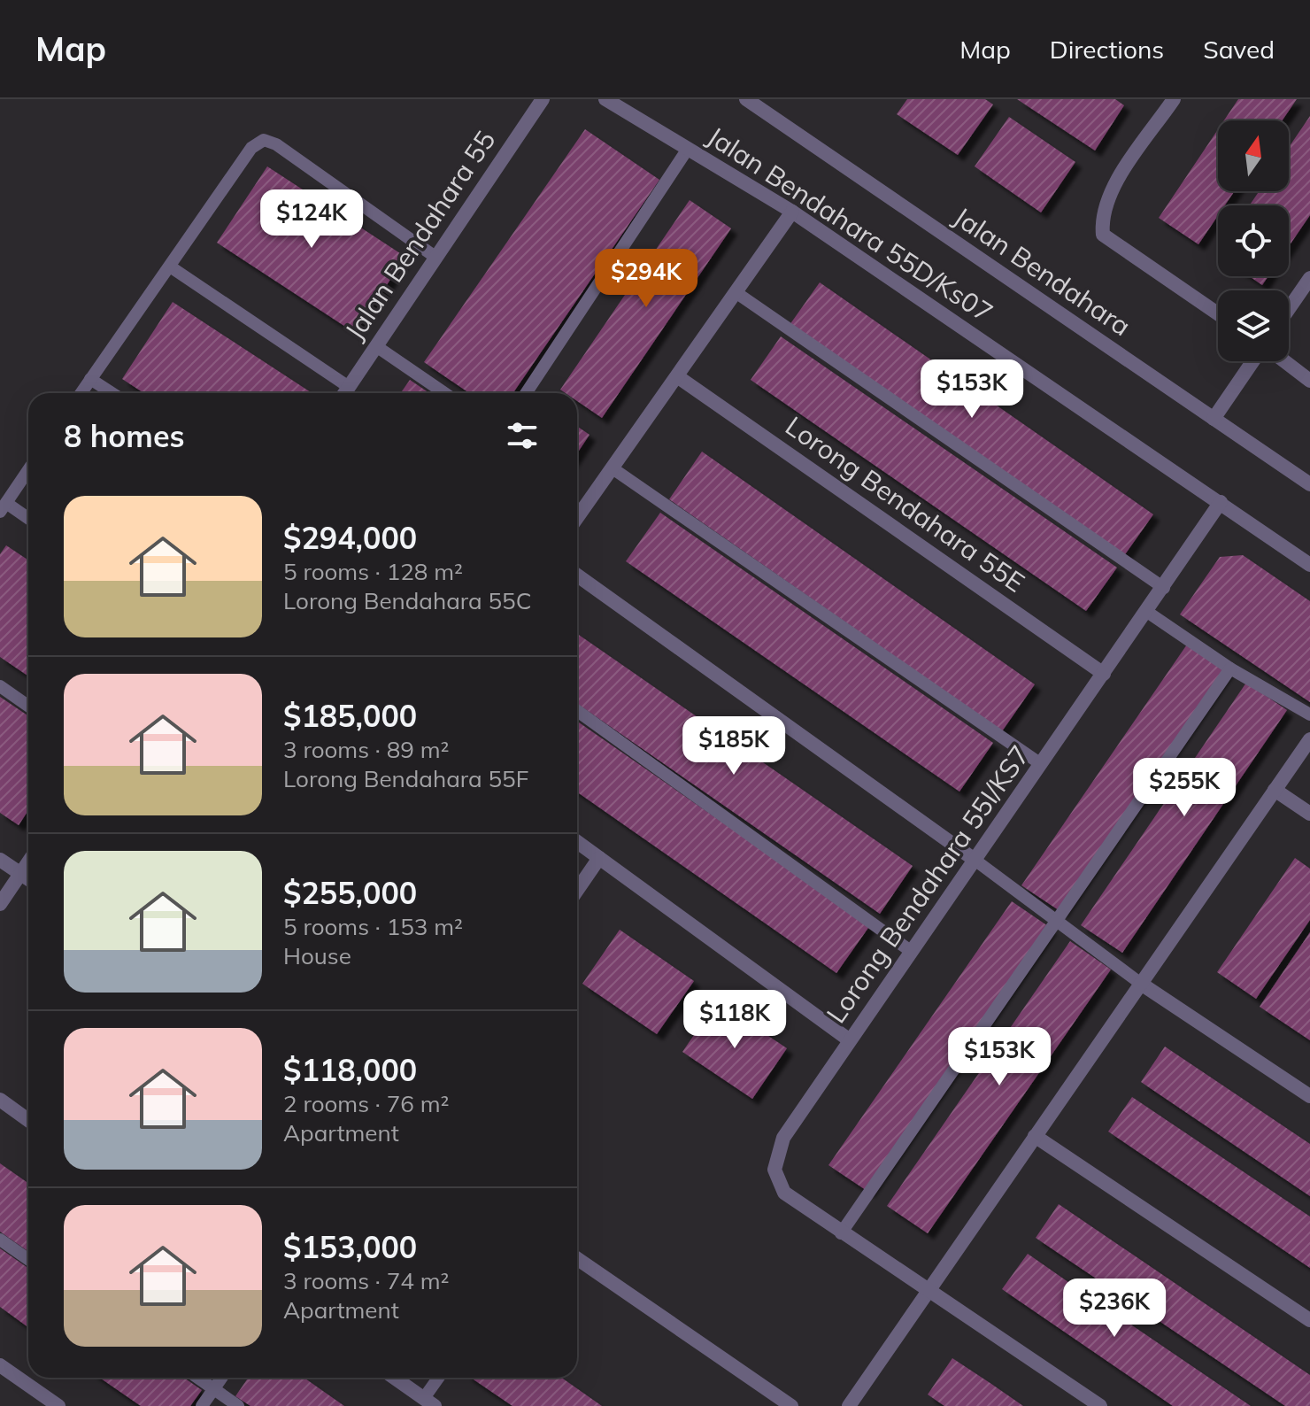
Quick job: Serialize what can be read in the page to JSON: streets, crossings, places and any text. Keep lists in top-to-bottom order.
{
  "streets": {
    "street": [
      "Jalan Bendahara 55D/Ks07",
      "Jalan Bendahara 55",
      "Jalan Bendahara",
      "Lorong Bendahara 55E",
      "Lorong Bendahara 55I/KS7"
    ]
  },
  "crossings": [
    ["Jalan Bendahara 55D/Ks07", "Lorong Bendahara 55I/KS7"],
    ["Lorong Bendahara 55E", "Lorong Bendahara 55I/KS7"]
  ],
  "north": "top",
  "page": {
    "header": "Map",
    "nav": ["Map", "Directions", "Saved"],
    "price": [
      "$124K",
      "$294K",
      "$153K",
      "$185K",
      "$255K",
      "$118K",
      "$153K",
      "$236K"
    ],
    "heading": "8 homes",
    "list": [
      {
        "name": "$294,000",
        "note": "5 rooms · 128 m² · Lorong Bendahara 55C"
      },
      {
        "name": "$185,000",
        "note": "3 rooms · 89 m² · Lorong Bendahara 55F"
      },
      {
        "name": "$255,000",
        "note": "5 rooms · 153 m² · House"
      },
      {
        "name": "$118,000",
        "note": "2 rooms · 76 m² · Apartment"
      },
      {
        "name": "$153,000",
        "note": "3 rooms · 74 m² · Apartment"
      }
    ]
  }
}
